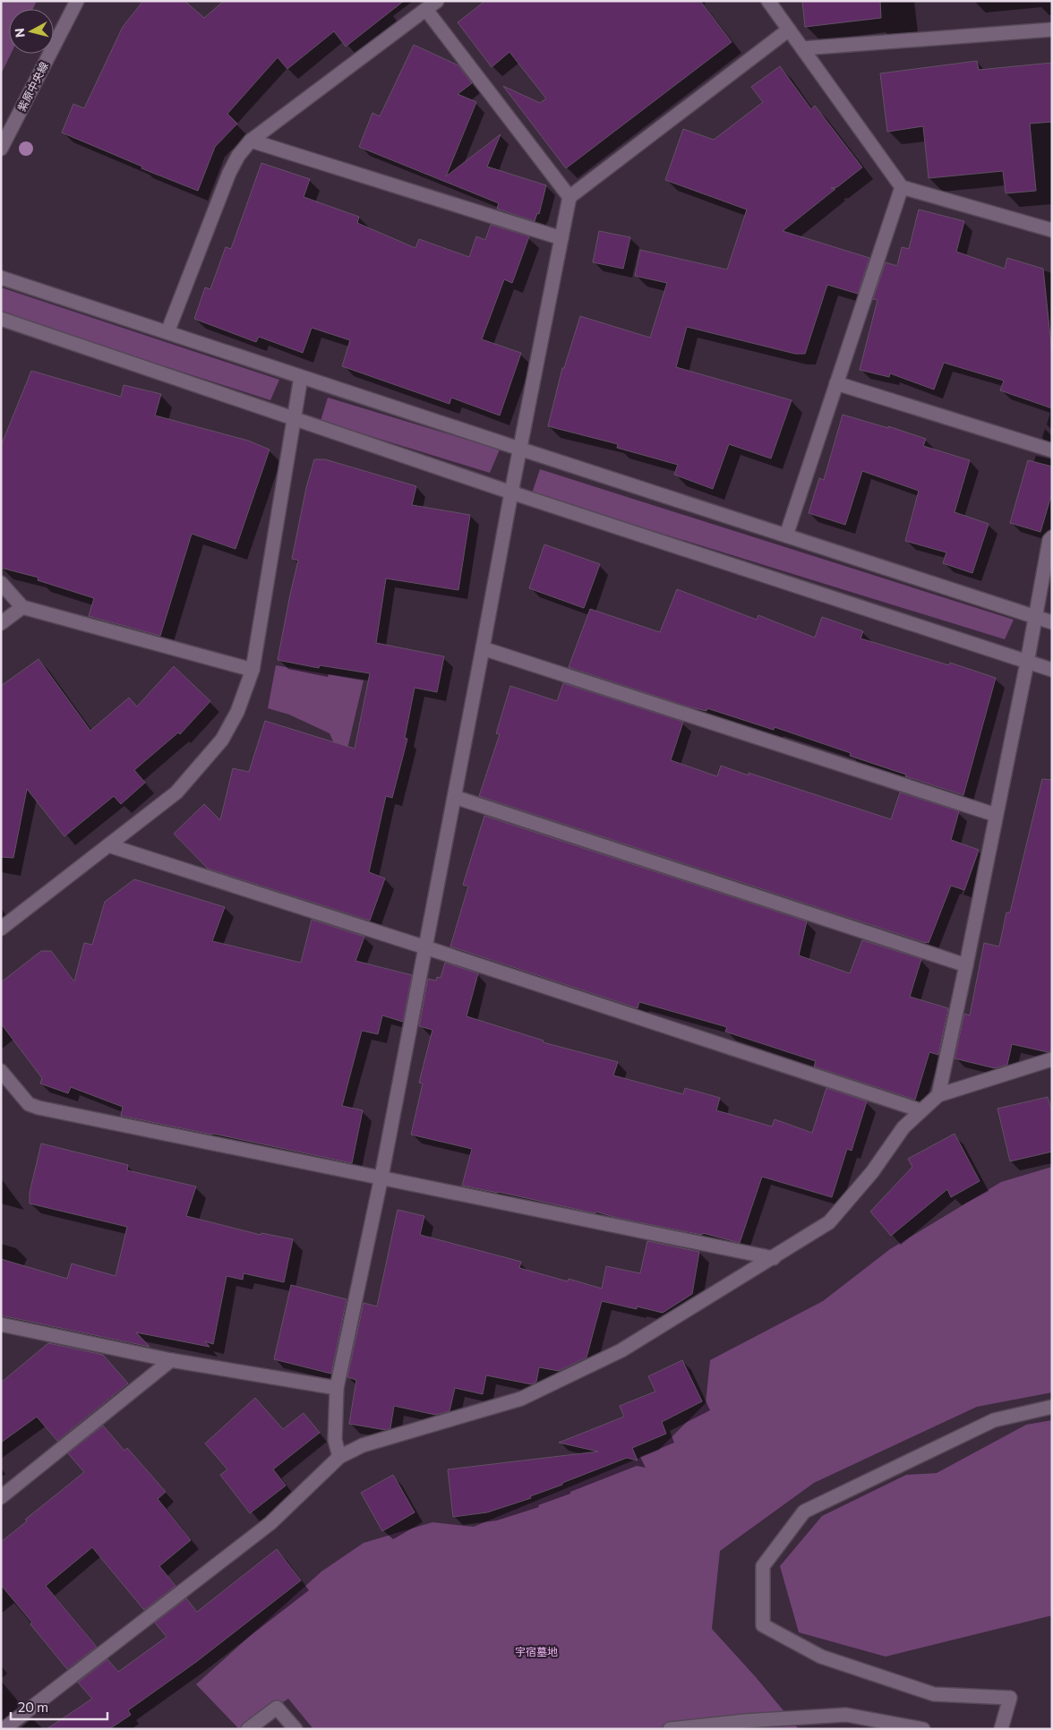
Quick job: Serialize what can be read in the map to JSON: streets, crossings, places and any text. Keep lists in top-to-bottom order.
{
  "streets": {
    "street": ["紫原中央線"]
  },
  "parks": ["宇宿墓地"],
  "scale_bar": "20 m",
  "north": "left"
}
